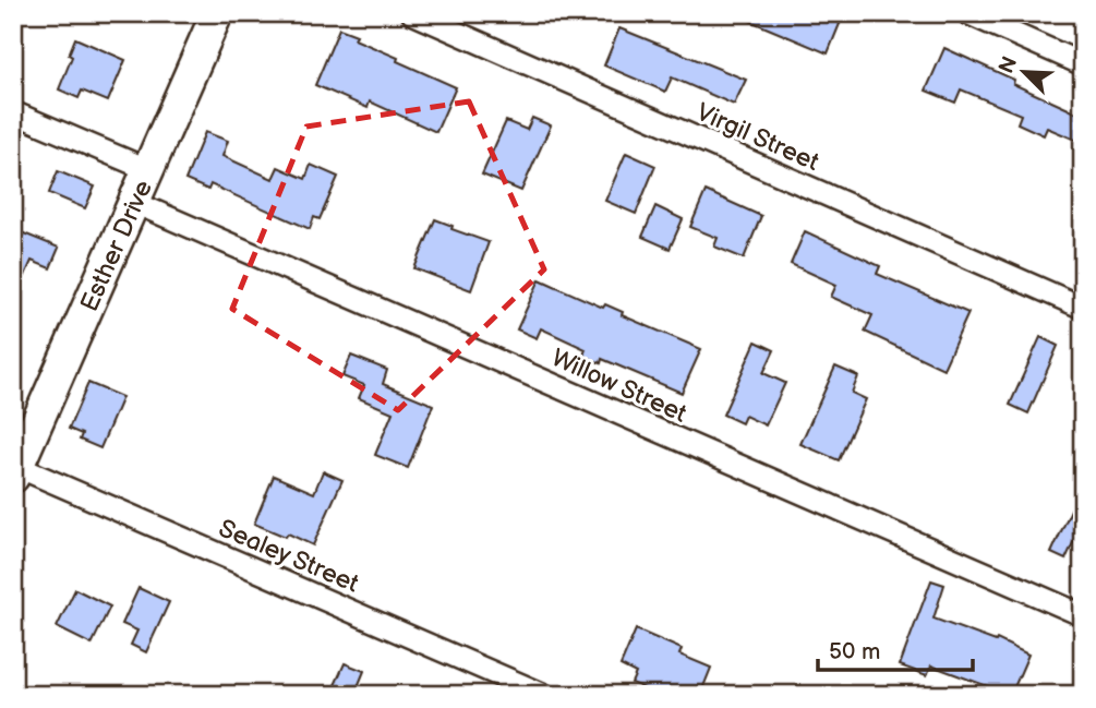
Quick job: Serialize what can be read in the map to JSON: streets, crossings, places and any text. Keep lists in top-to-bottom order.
{
  "streets": {
    "street": [
      "Virgil Street",
      "Esther Drive",
      "Willow Street",
      "Sealey Street"
    ]
  },
  "crossings": [
    ["Esther Drive", "Willow Street"],
    ["Esther Drive", "Sealey Street"]
  ],
  "scale_bar": "50 m",
  "north": "top left"
}
